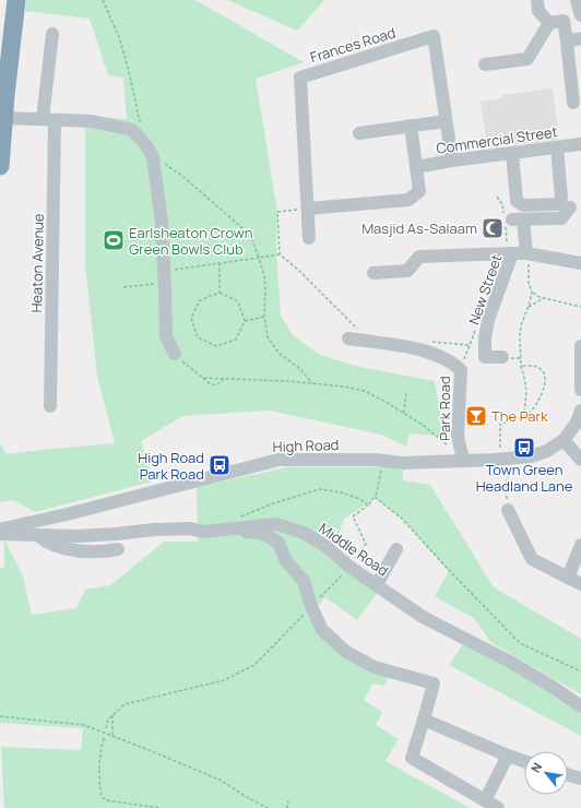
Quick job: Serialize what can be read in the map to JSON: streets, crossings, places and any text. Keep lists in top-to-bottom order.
{
  "streets": {
    "street": [
      "Frances Road",
      "Commercial Street",
      "Heaton Avenue",
      "New Street",
      "Park Road",
      "High Road",
      "Middle Road"
    ]
  },
  "crossings": [
    ["Frances Road", "Commercial Street"],
    ["Park Road", "High Road"]
  ],
  "places": {
    "mosque": ["Masjid As-Salaam"],
    "sports": ["Earlsheaton Crown Green Bowls Club"],
    "bar": ["The Park"],
    "bus stop": ["Town Green Headland Lane", "High Road Park Road"]
  },
  "north": "top left"
}
